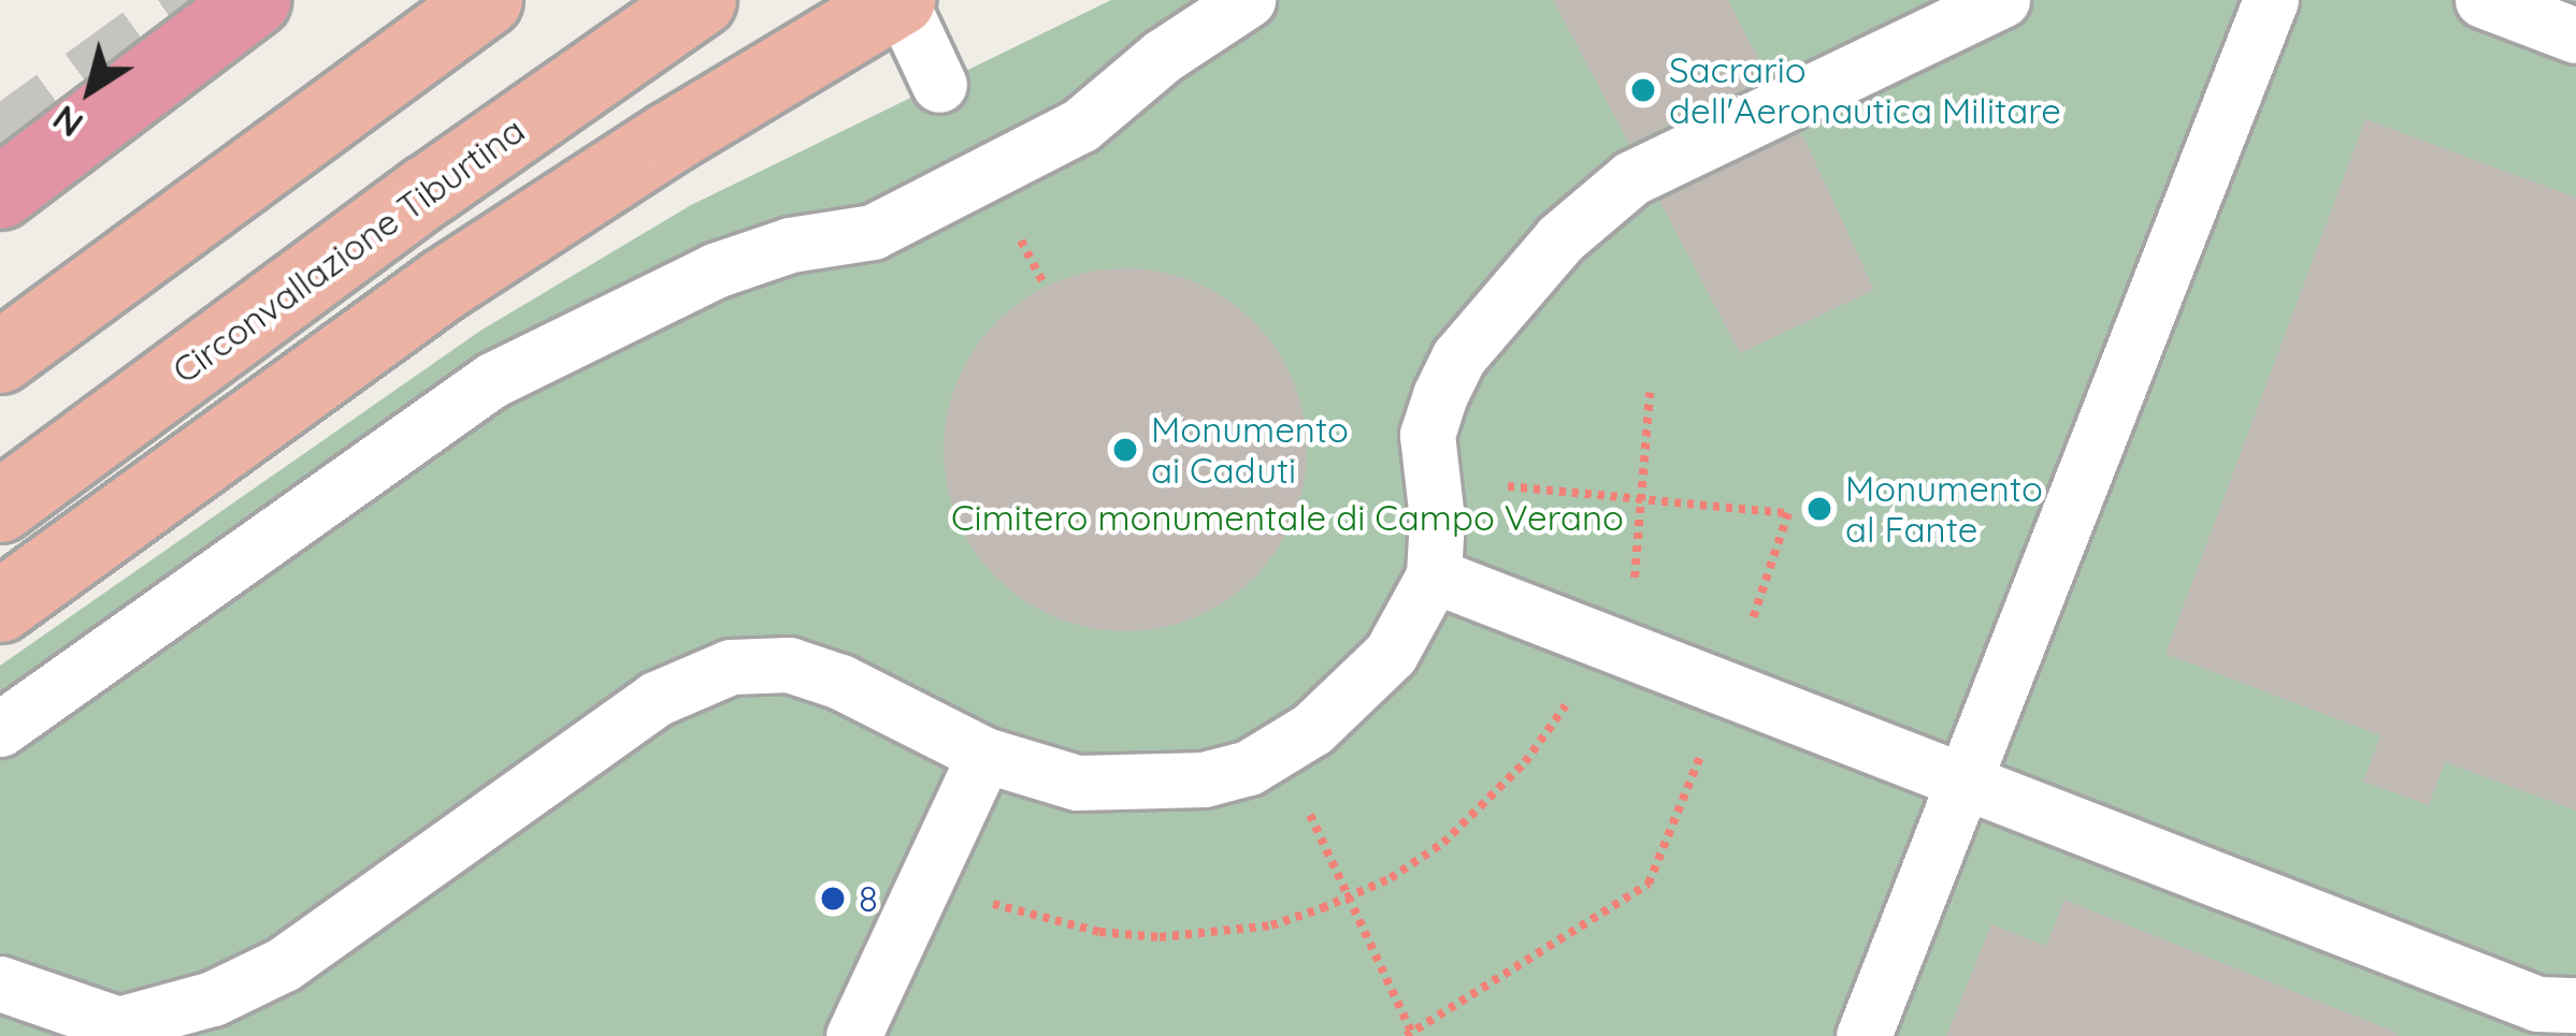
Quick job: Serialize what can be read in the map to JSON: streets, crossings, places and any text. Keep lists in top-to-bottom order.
{
  "streets": {
    "highway": ["Circonvallazione Tiburtina"]
  },
  "parks": ["Cimitero monumentale di Campo Verano"],
  "places": [
    "Sacrario dell'Aeronautica Militare",
    "Monumento ai Caduti",
    "Monumento al Fante",
    "8"
  ],
  "north": "bottom left"
}
